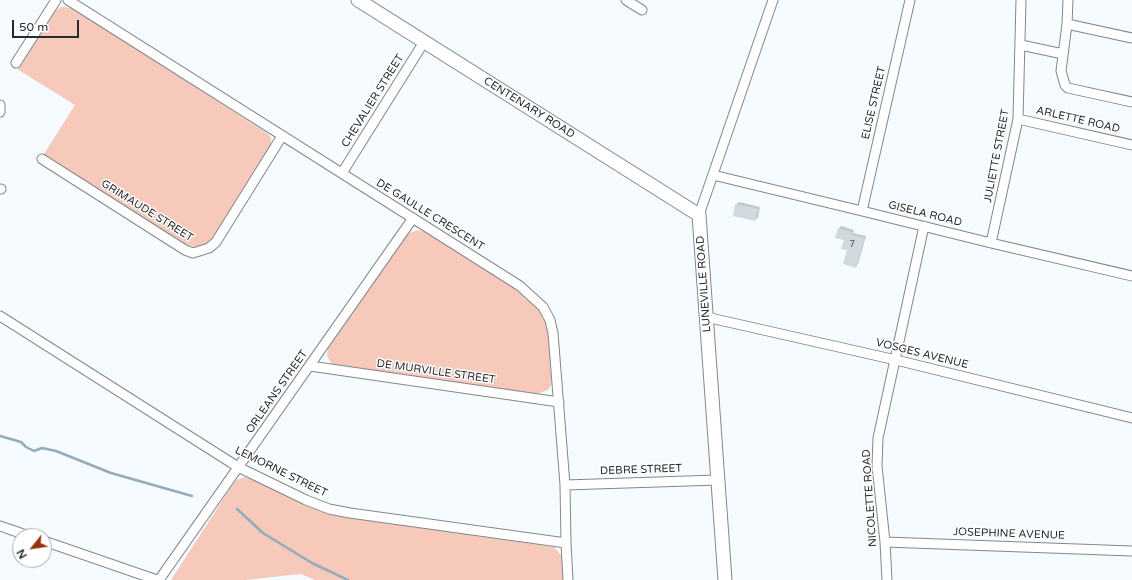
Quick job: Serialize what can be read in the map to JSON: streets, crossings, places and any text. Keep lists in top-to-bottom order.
{
  "streets": {
    "street": [
      "CHEVALIER STREET",
      "ELISE STREET",
      "CENTENARY ROAD",
      "ARLETTE ROAD",
      "JULIETTE STREET",
      "GRIMAUDE STREET",
      "GISELA ROAD",
      "DE GAULLE CRESCENT",
      "LUNEVILLE ROAD",
      "VOSGES AVENUE",
      "DE MURVILLE STREET",
      "ORLEANS STREET",
      "DEBRE STREET",
      "LEMORNE STREET",
      "NICOLETTE ROAD",
      "JOSEPHINE AVENUE"
    ]
  },
  "crossings": [
    ["CHEVALIER STREET", "CENTENARY ROAD"],
    ["CHEVALIER STREET", "DE GAULLE CRESCENT"],
    ["ELISE STREET", "GISELA ROAD"],
    ["CENTENARY ROAD", "LUNEVILLE ROAD"],
    ["ARLETTE ROAD", "JULIETTE STREET"],
    ["JULIETTE STREET", "GISELA ROAD"],
    ["GRIMAUDE STREET", "DE GAULLE CRESCENT"],
    ["GISELA ROAD", "LUNEVILLE ROAD"],
    ["GISELA ROAD", "NICOLETTE ROAD"],
    ["DE GAULLE CRESCENT", "DE MURVILLE STREET"],
    ["DE GAULLE CRESCENT", "ORLEANS STREET"],
    ["DE GAULLE CRESCENT", "DEBRE STREET"],
    ["DE GAULLE CRESCENT", "LEMORNE STREET"],
    ["LUNEVILLE ROAD", "VOSGES AVENUE"],
    ["LUNEVILLE ROAD", "DEBRE STREET"],
    ["VOSGES AVENUE", "NICOLETTE ROAD"],
    ["DE MURVILLE STREET", "ORLEANS STREET"],
    ["ORLEANS STREET", "LEMORNE STREET"],
    ["NICOLETTE ROAD", "JOSEPHINE AVENUE"]
  ],
  "house_numbers": ["7"],
  "scale_bar": "50 m",
  "north": "bottom left"
}
